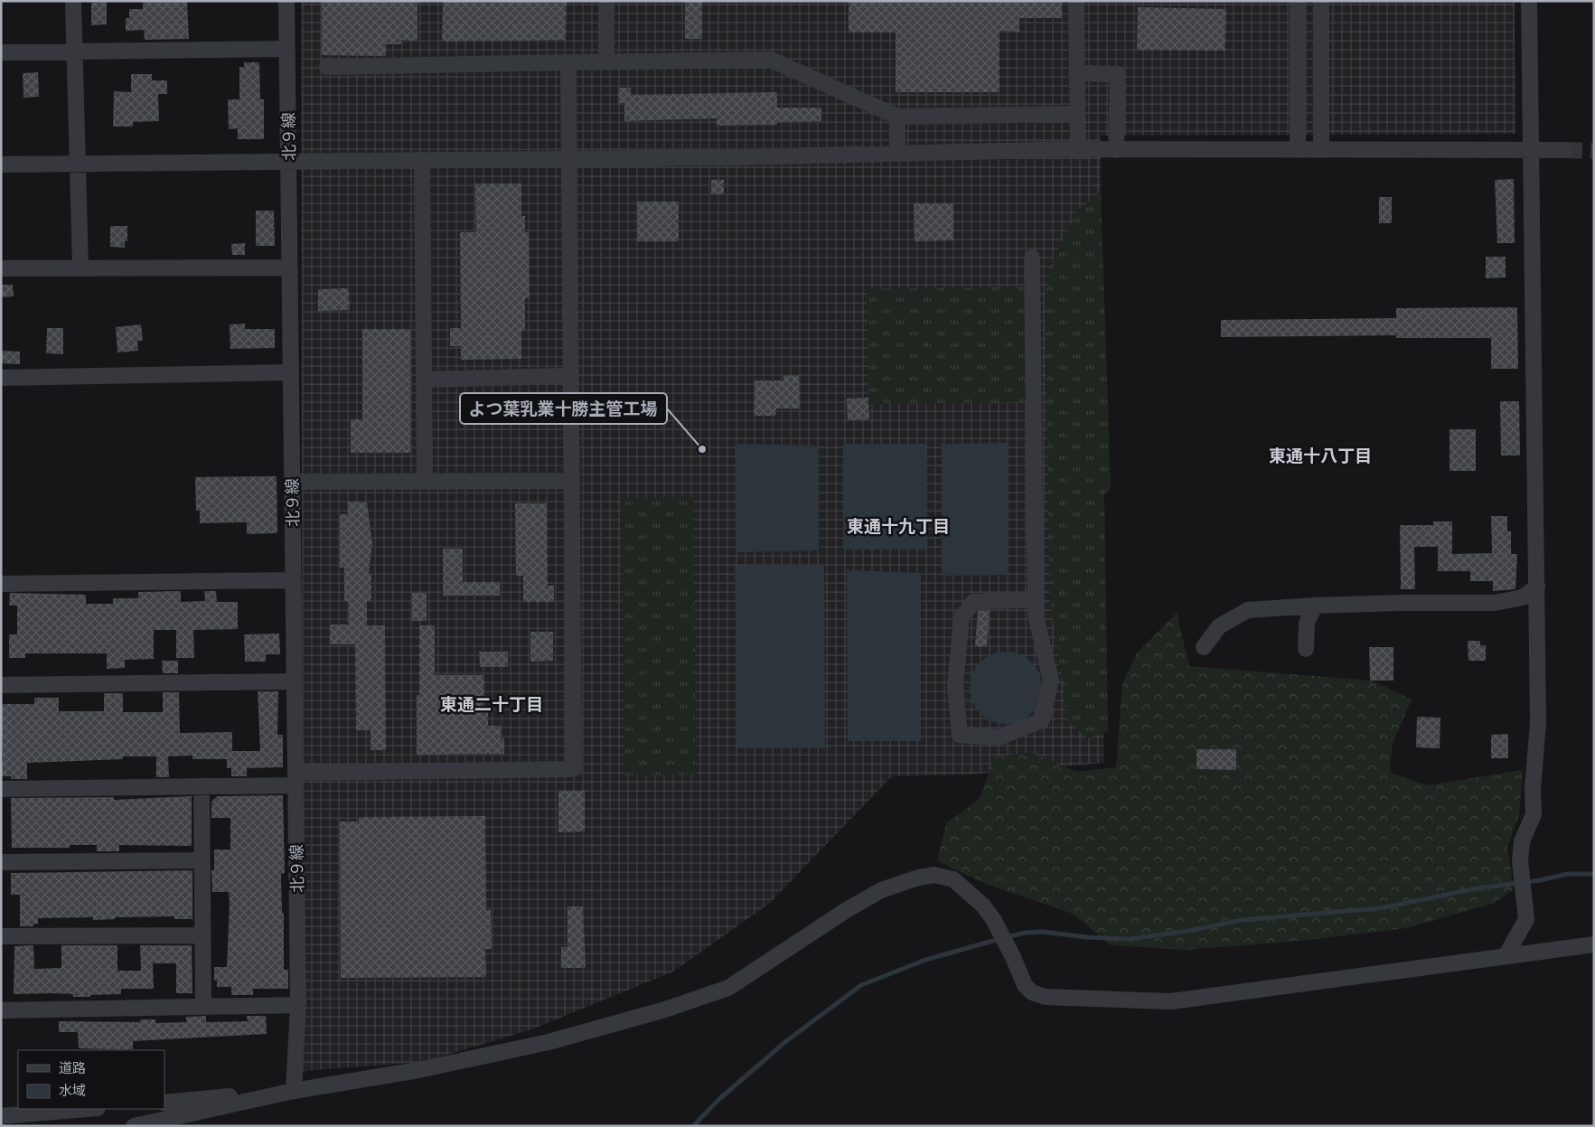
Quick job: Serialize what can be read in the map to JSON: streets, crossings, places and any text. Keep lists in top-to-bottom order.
{
  "streets": {
    "street": ["北９線"]
  },
  "districts": ["東通十八丁目", "東通十九丁目", "東通二十丁目"],
  "places": ["よつ葉乳業十勝主管工場"],
  "legend": ["道路", "水域"]
}
